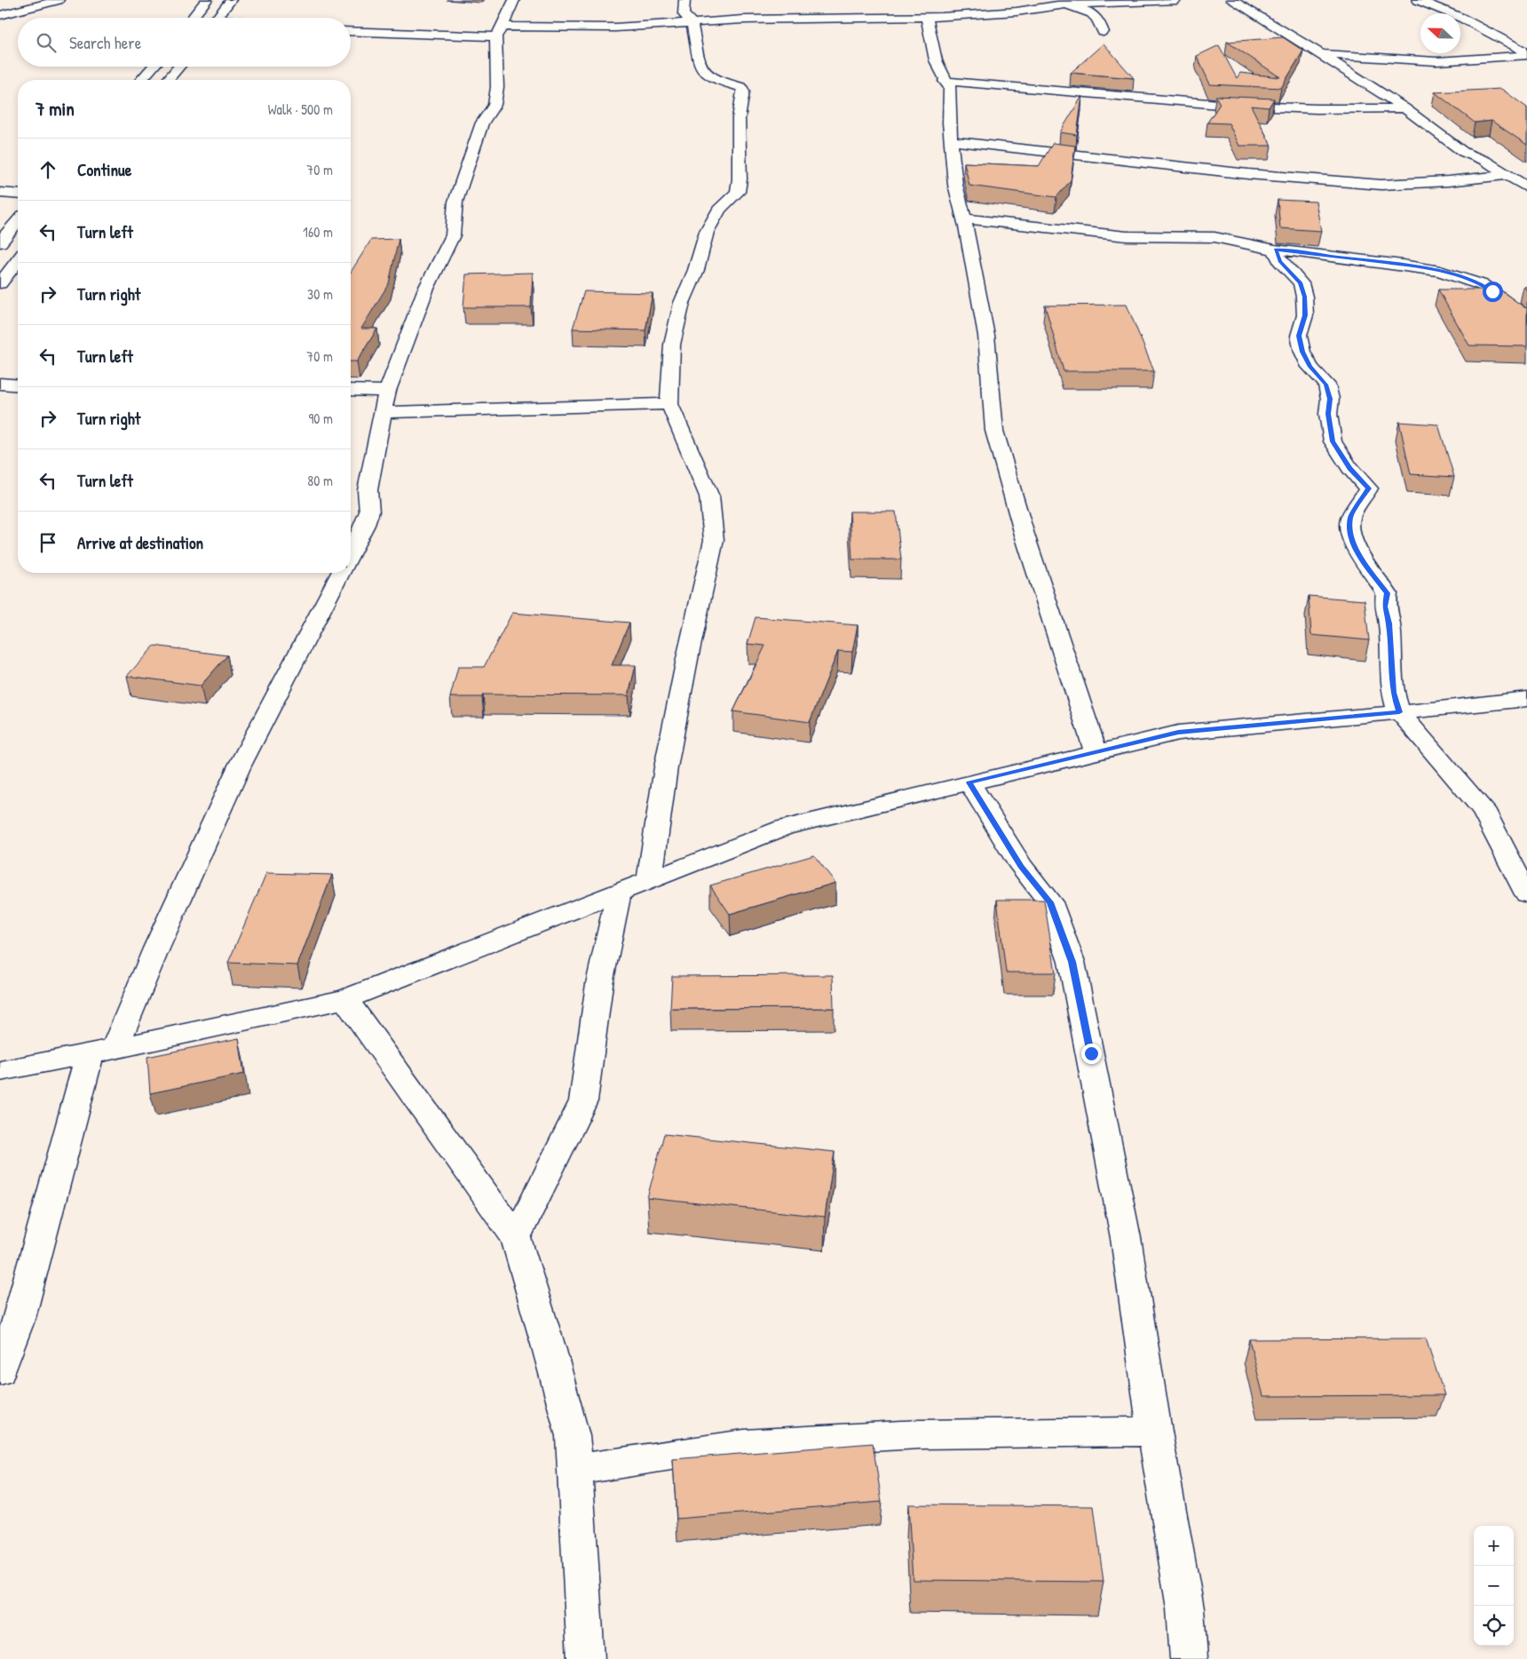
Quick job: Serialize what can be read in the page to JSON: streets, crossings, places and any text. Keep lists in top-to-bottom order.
{
  "north": "left",
  "page": {
    "search": "Search here",
    "heading": ["7 min", "Walk · 500 m"],
    "list": [
      ["Continue", "70 m"],
      ["Turn left", "160 m"],
      ["Turn right", "30 m"],
      ["Turn left", "70 m"],
      ["Turn right", "90 m"],
      ["Turn left", "80 m"],
      "Arrive at destination"
    ],
    "map_buttons": ["+", "−"]
  }
}
